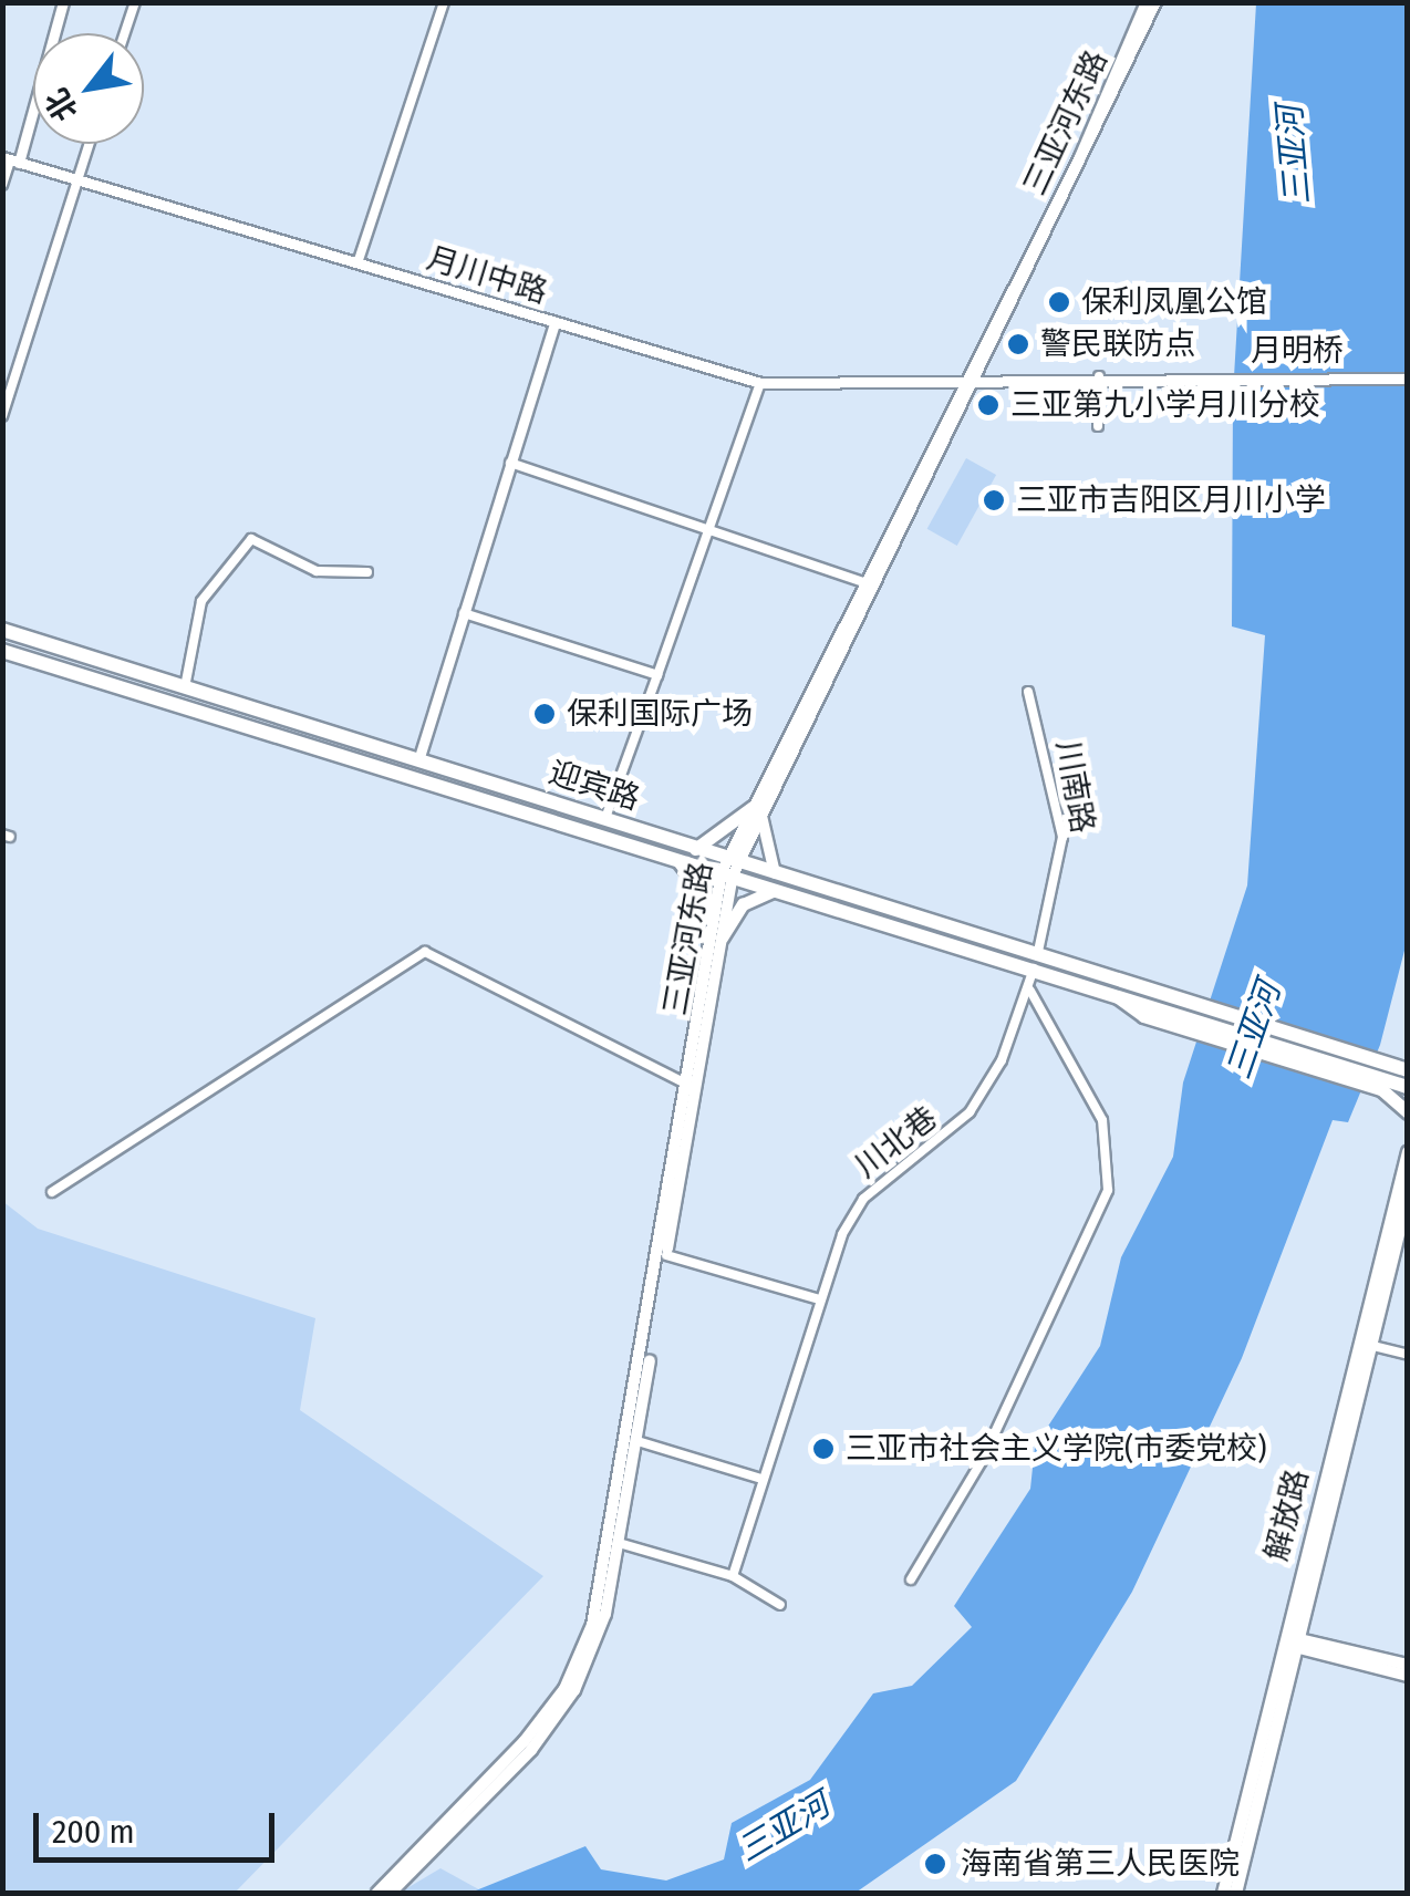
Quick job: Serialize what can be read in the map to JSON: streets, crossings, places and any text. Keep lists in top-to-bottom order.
{
  "streets": {
    "highway": ["迎宾路"],
    "main road": ["三亚河东路", "解放路"],
    "street": [
      "月川中路",
      "月明桥",
      "川南路",
      "川北巷"
    ]
  },
  "crossings": [
    ["三亚河东路", "月川中路"],
    ["三亚河东路", "迎宾路"],
    ["月川中路", "月明桥"],
    ["迎宾路", "川南路"],
    ["迎宾路", "川北巷"],
    ["川南路", "川北巷"]
  ],
  "water": ["三亚河"],
  "places": [
    "保利凤凰公馆",
    "警民联防点",
    "三亚第九小学月川分校",
    "三亚市吉阳区月川小学",
    "保利国际广场",
    "三亚市社会主义学院(市委党校)",
    "海南省第三人民医院"
  ],
  "scale_bar": "200 m",
  "north": "bottom left"
}
